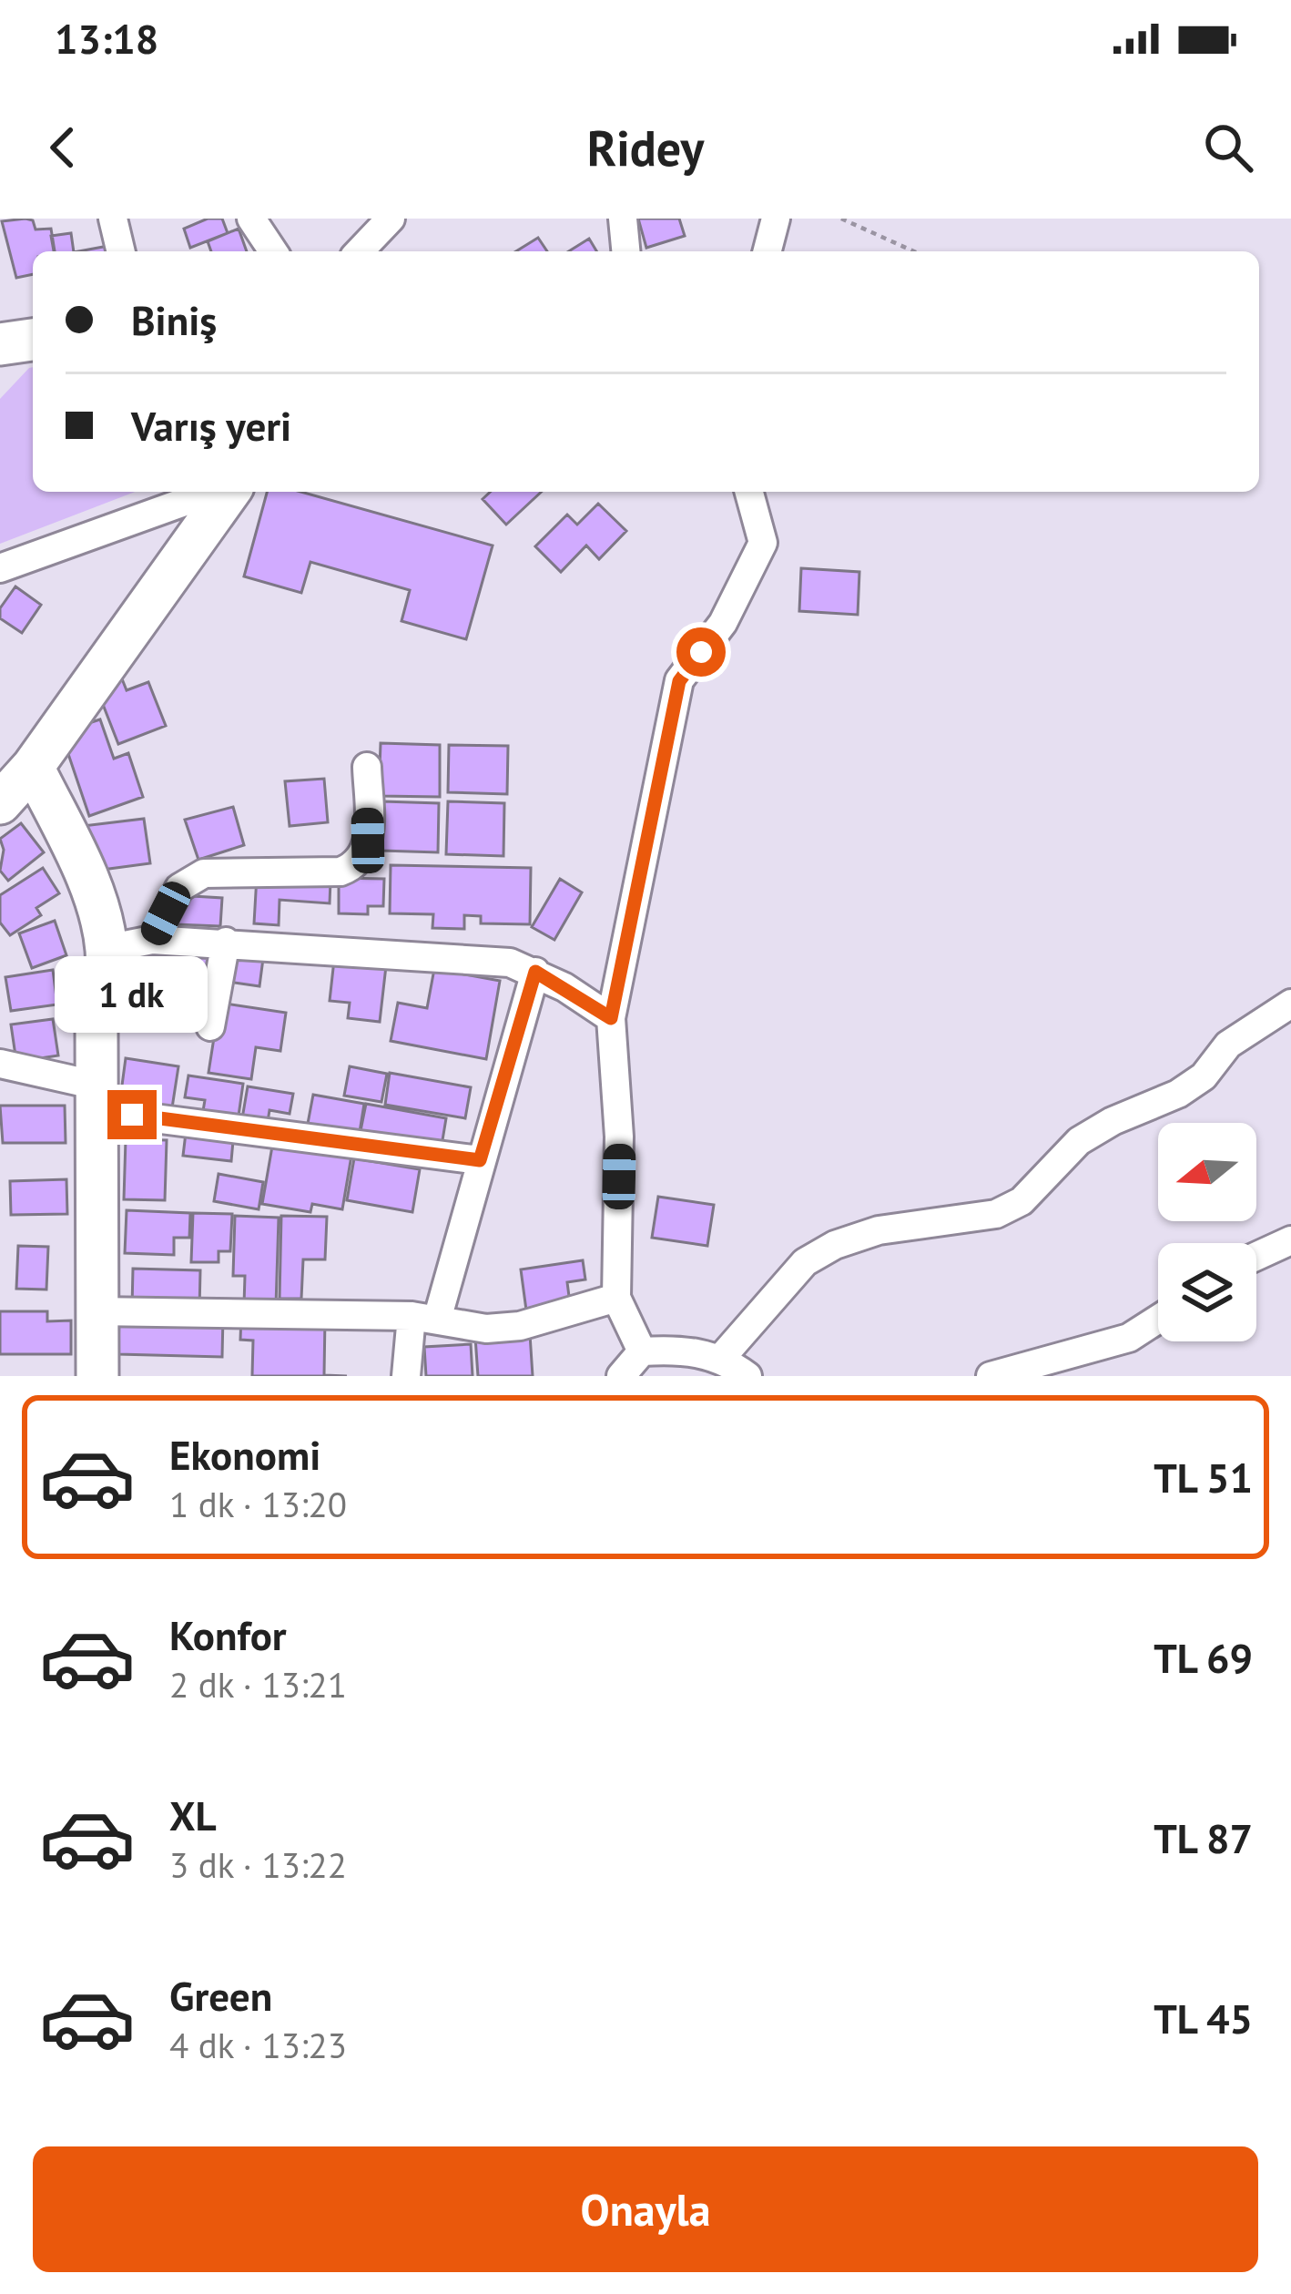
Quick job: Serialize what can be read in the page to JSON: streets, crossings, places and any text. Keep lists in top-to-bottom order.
{
  "north": "left",
  "page": {
    "status": "13:18",
    "header": "Ridey",
    "banner": ["Biniş", "Varış yeri"],
    "bubble": "1 dk",
    "list": [
      {
        "name": "Ekonomi",
        "note": "1 dk · 13:20",
        "value": "TL 51"
      },
      {
        "name": "Konfor",
        "note": "2 dk · 13:21",
        "value": "TL 69"
      },
      {
        "name": "XL",
        "note": "3 dk · 13:22",
        "value": "TL 87"
      },
      {
        "name": "Green",
        "note": "4 dk · 13:23",
        "value": "TL 45"
      }
    ],
    "buttons": "Onayla"
  }
}
